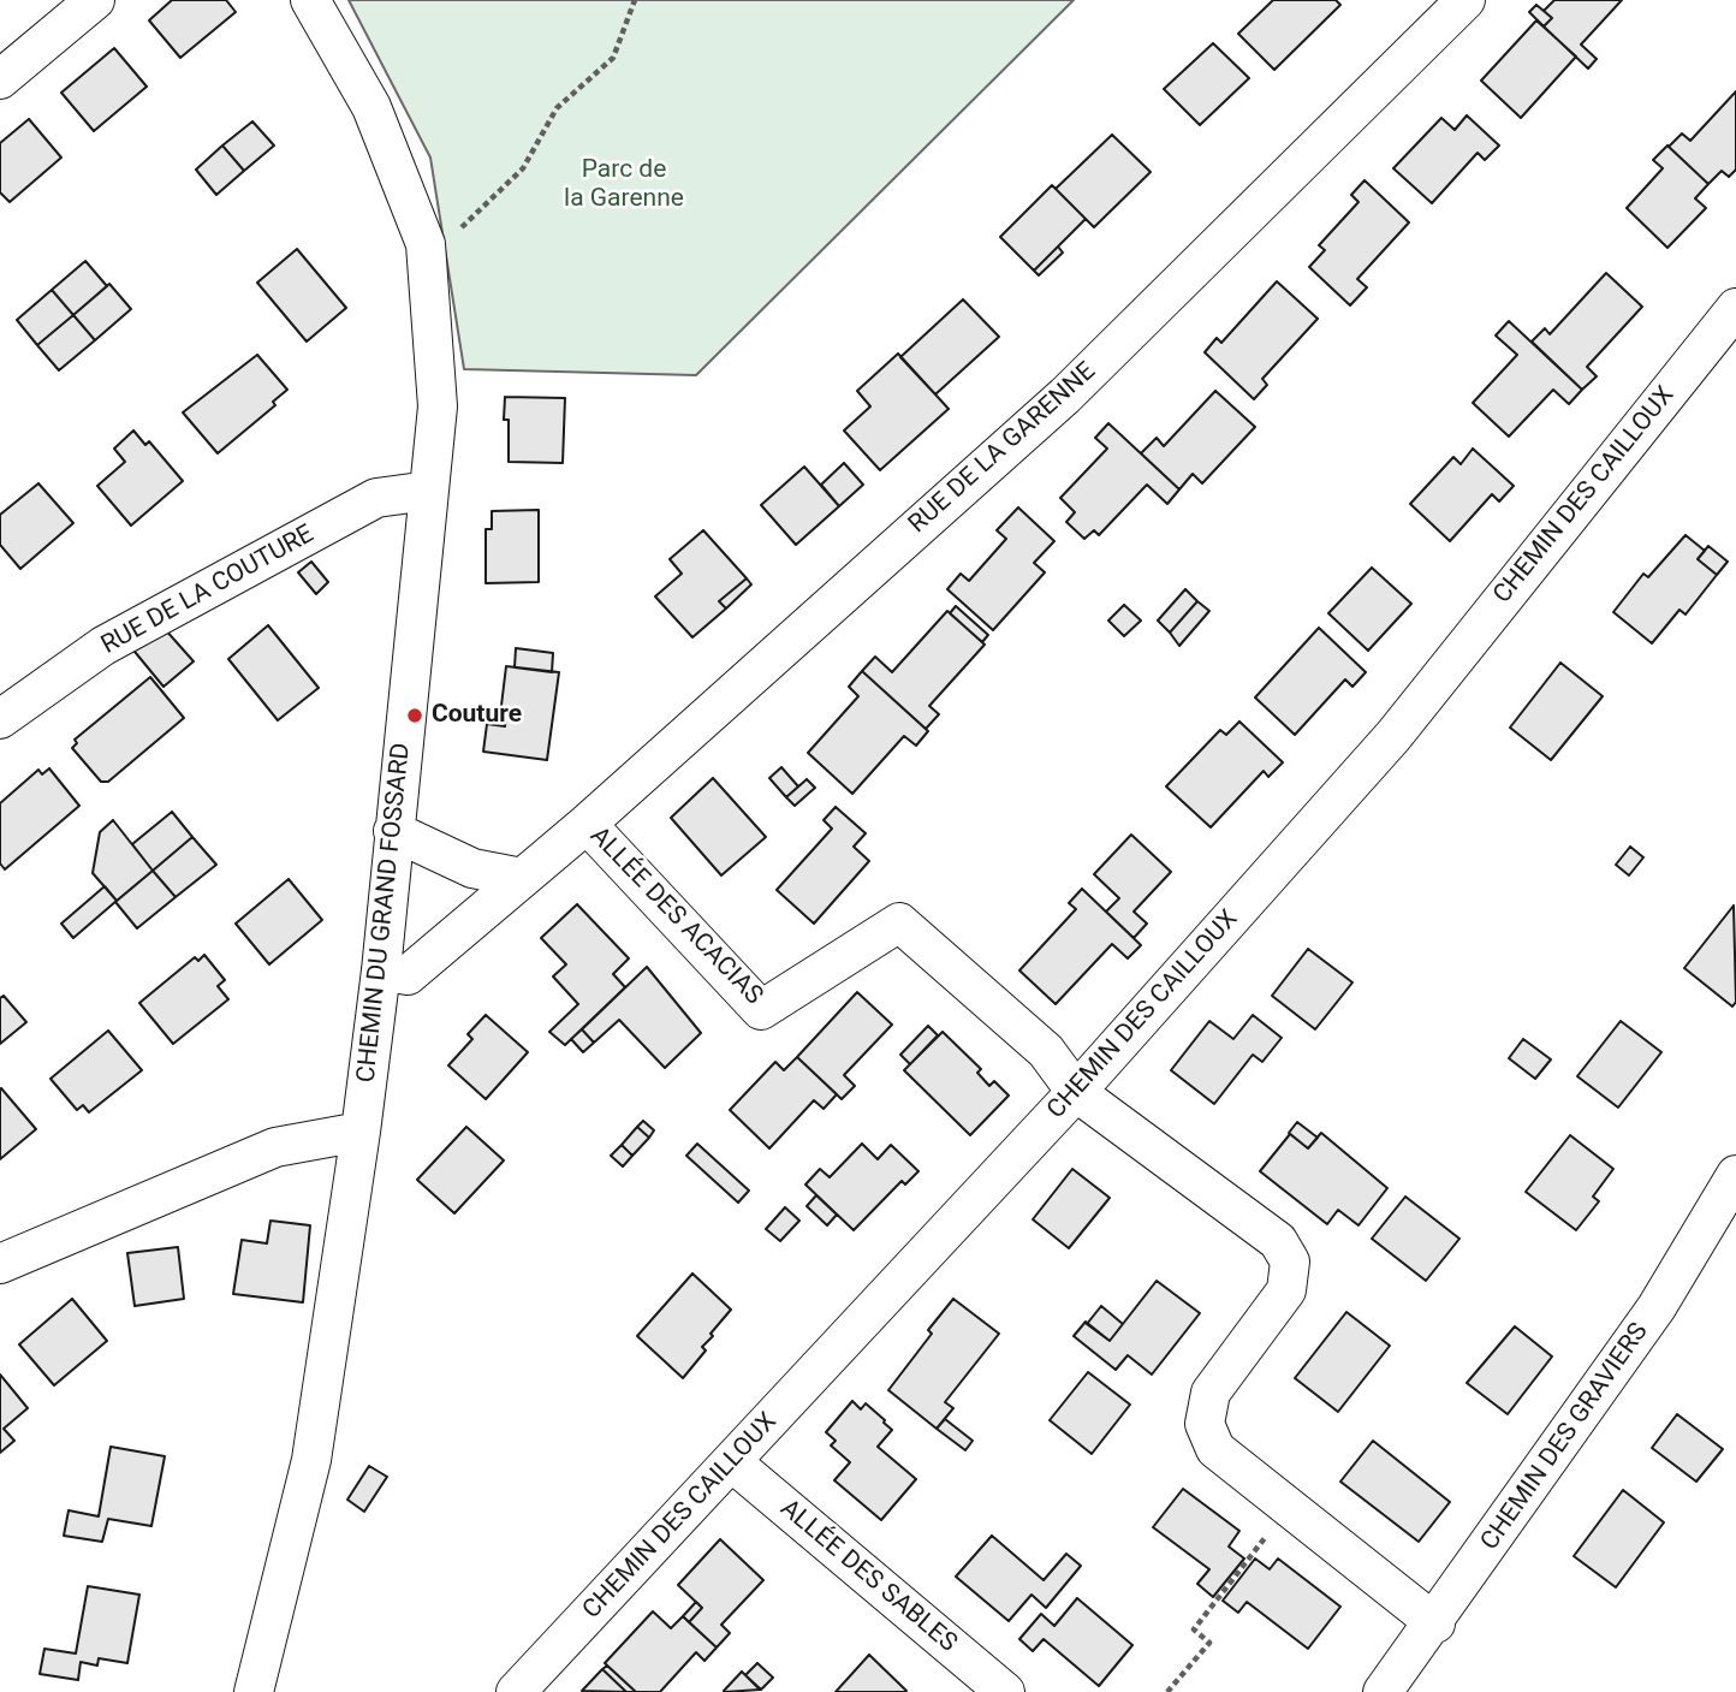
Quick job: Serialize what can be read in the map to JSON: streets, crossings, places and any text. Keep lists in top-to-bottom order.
{
  "streets": {
    "street": [
      "RUE DE LA GARENNE",
      "CHEMIN DES CAILLOUX",
      "RUE DE LA COUTURE",
      "CHEMIN DU GRAND FOSSARD",
      "ALLÉE DES ACACIAS",
      "CHEMIN DES GRAVIERS",
      "ALLÉE DES SABLES"
    ]
  },
  "crossings": [
    ["RUE DE LA GARENNE", "CHEMIN DU GRAND FOSSARD"],
    ["RUE DE LA GARENNE", "ALLÉE DES ACACIAS"],
    ["CHEMIN DES CAILLOUX", "ALLÉE DES ACACIAS"],
    ["CHEMIN DES CAILLOUX", "ALLÉE DES SABLES"],
    ["RUE DE LA COUTURE", "CHEMIN DU GRAND FOSSARD"]
  ],
  "parks": ["Parc de la Garenne"],
  "places": ["Couture"]
}
